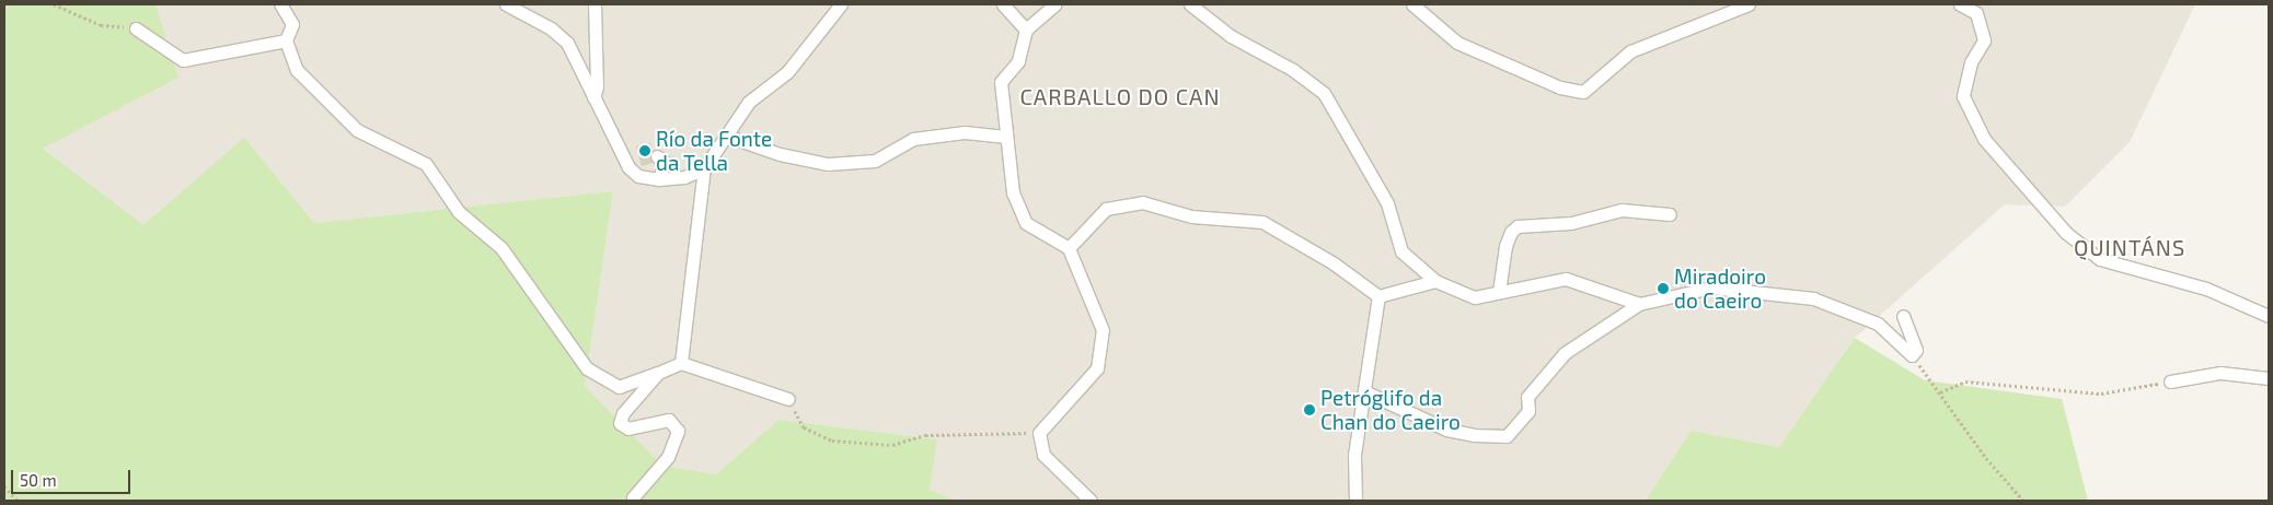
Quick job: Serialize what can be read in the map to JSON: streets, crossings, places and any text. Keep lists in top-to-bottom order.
{
  "districts": ["CARBALLO DO CAN", "QUINTÁNS"],
  "places": ["Río da Fonte da Tella", "Miradoiro do Caeiro", "Petróglifo da Chan do Caeiro"],
  "scale_bar": "50 m"
}
